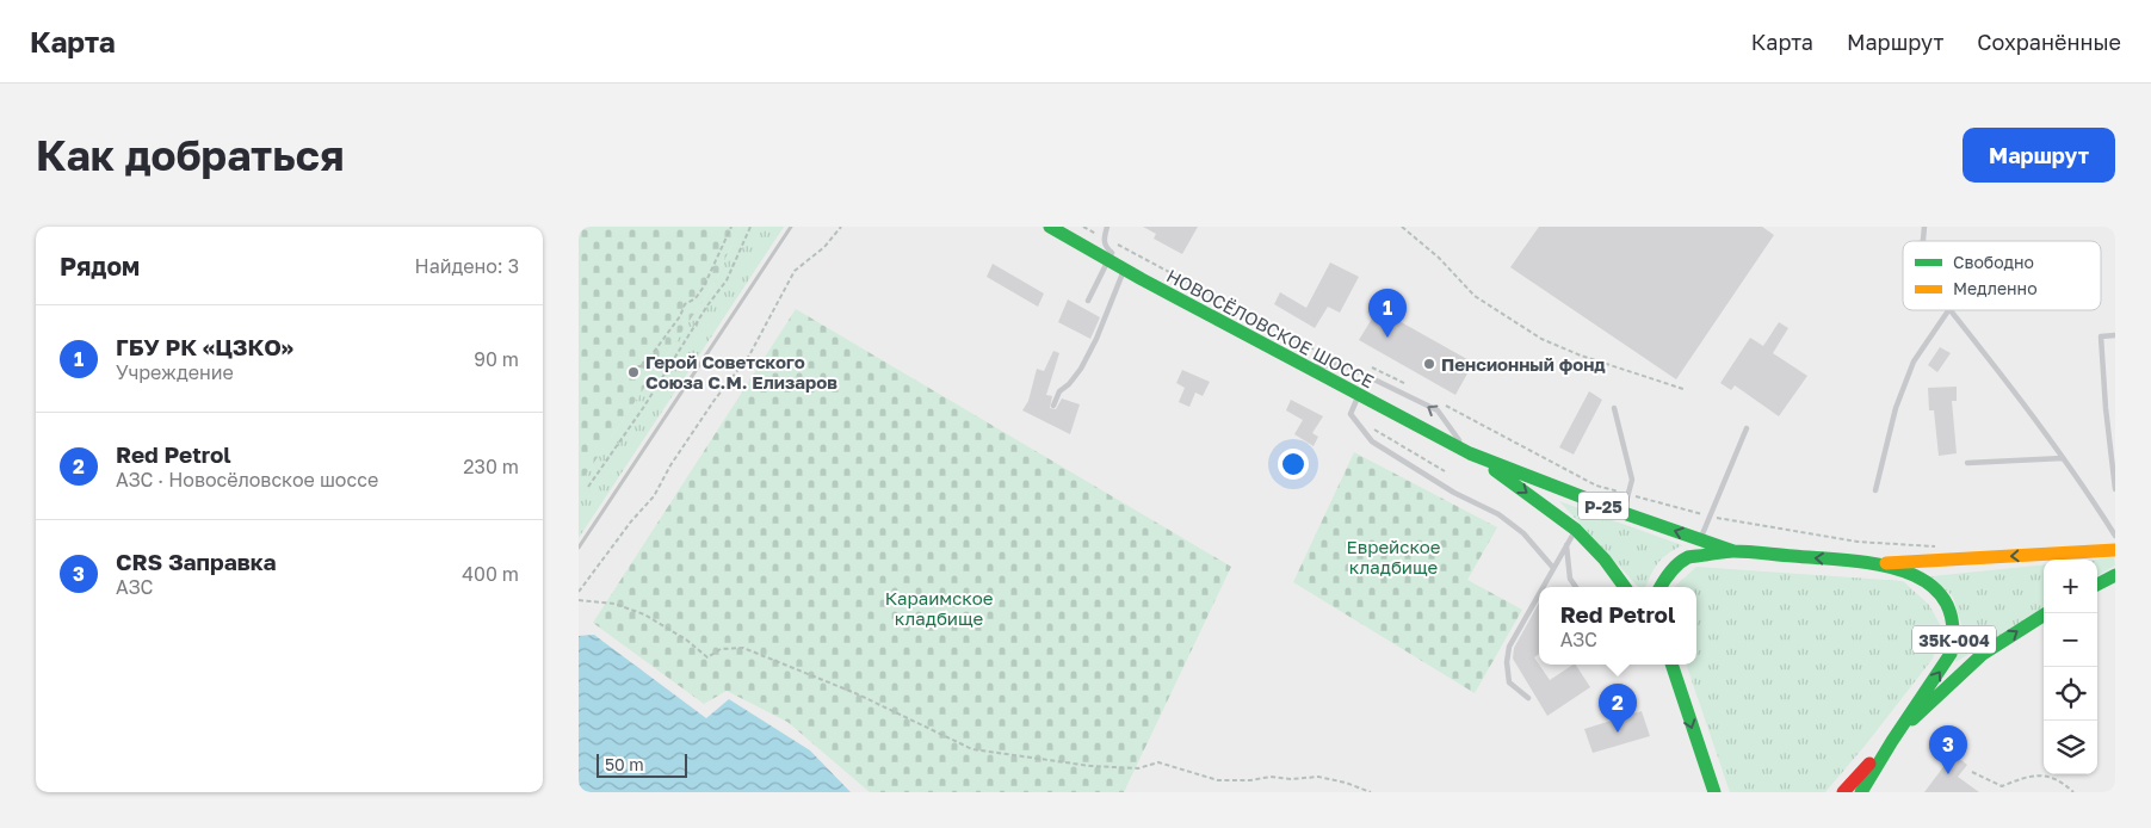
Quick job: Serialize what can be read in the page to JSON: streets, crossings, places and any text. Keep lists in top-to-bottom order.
{
  "streets": {
    "main road": ["НОВОСЁЛОВСКОЕ ШОССЕ", "Р-25", "35К-004"]
  },
  "crossings": [
    ["НОВОСЁЛОВСКОЕ ШОССЕ", "35К-004"]
  ],
  "parks": ["Еврейское кладбище", "Караимское кладбище"],
  "places": ["Пенсионный фонд", "Герой Советского Союза С.М. Елизаров"],
  "legend": ["Свободно", "Медленно"],
  "scale_bar": "50 m",
  "page": {
    "header": "Карта",
    "nav": ["Карта", "Маршрут", "Сохранённые"],
    "buttons": "Маршрут",
    "title": "Как добраться",
    "heading": ["Рядом", "Найдено: 3"],
    "pins": ["1", "2", "3"],
    "list": [
      {
        "mark": "1",
        "name": "ГБУ РК «ЦЗКО»",
        "note": "Учреждение",
        "value": "90 m"
      },
      {
        "mark": "2",
        "name": "Red Petrol",
        "note": "АЗС · Новосёловское шоссе",
        "value": "230 m"
      },
      {
        "mark": "3",
        "name": "CRS Заправка",
        "note": "АЗС",
        "value": "400 m"
      }
    ],
    "map_buttons": ["+", "−"],
    "popup": ["Red Petrol", "АЗС"],
    "scale": "50 m"
  }
}
